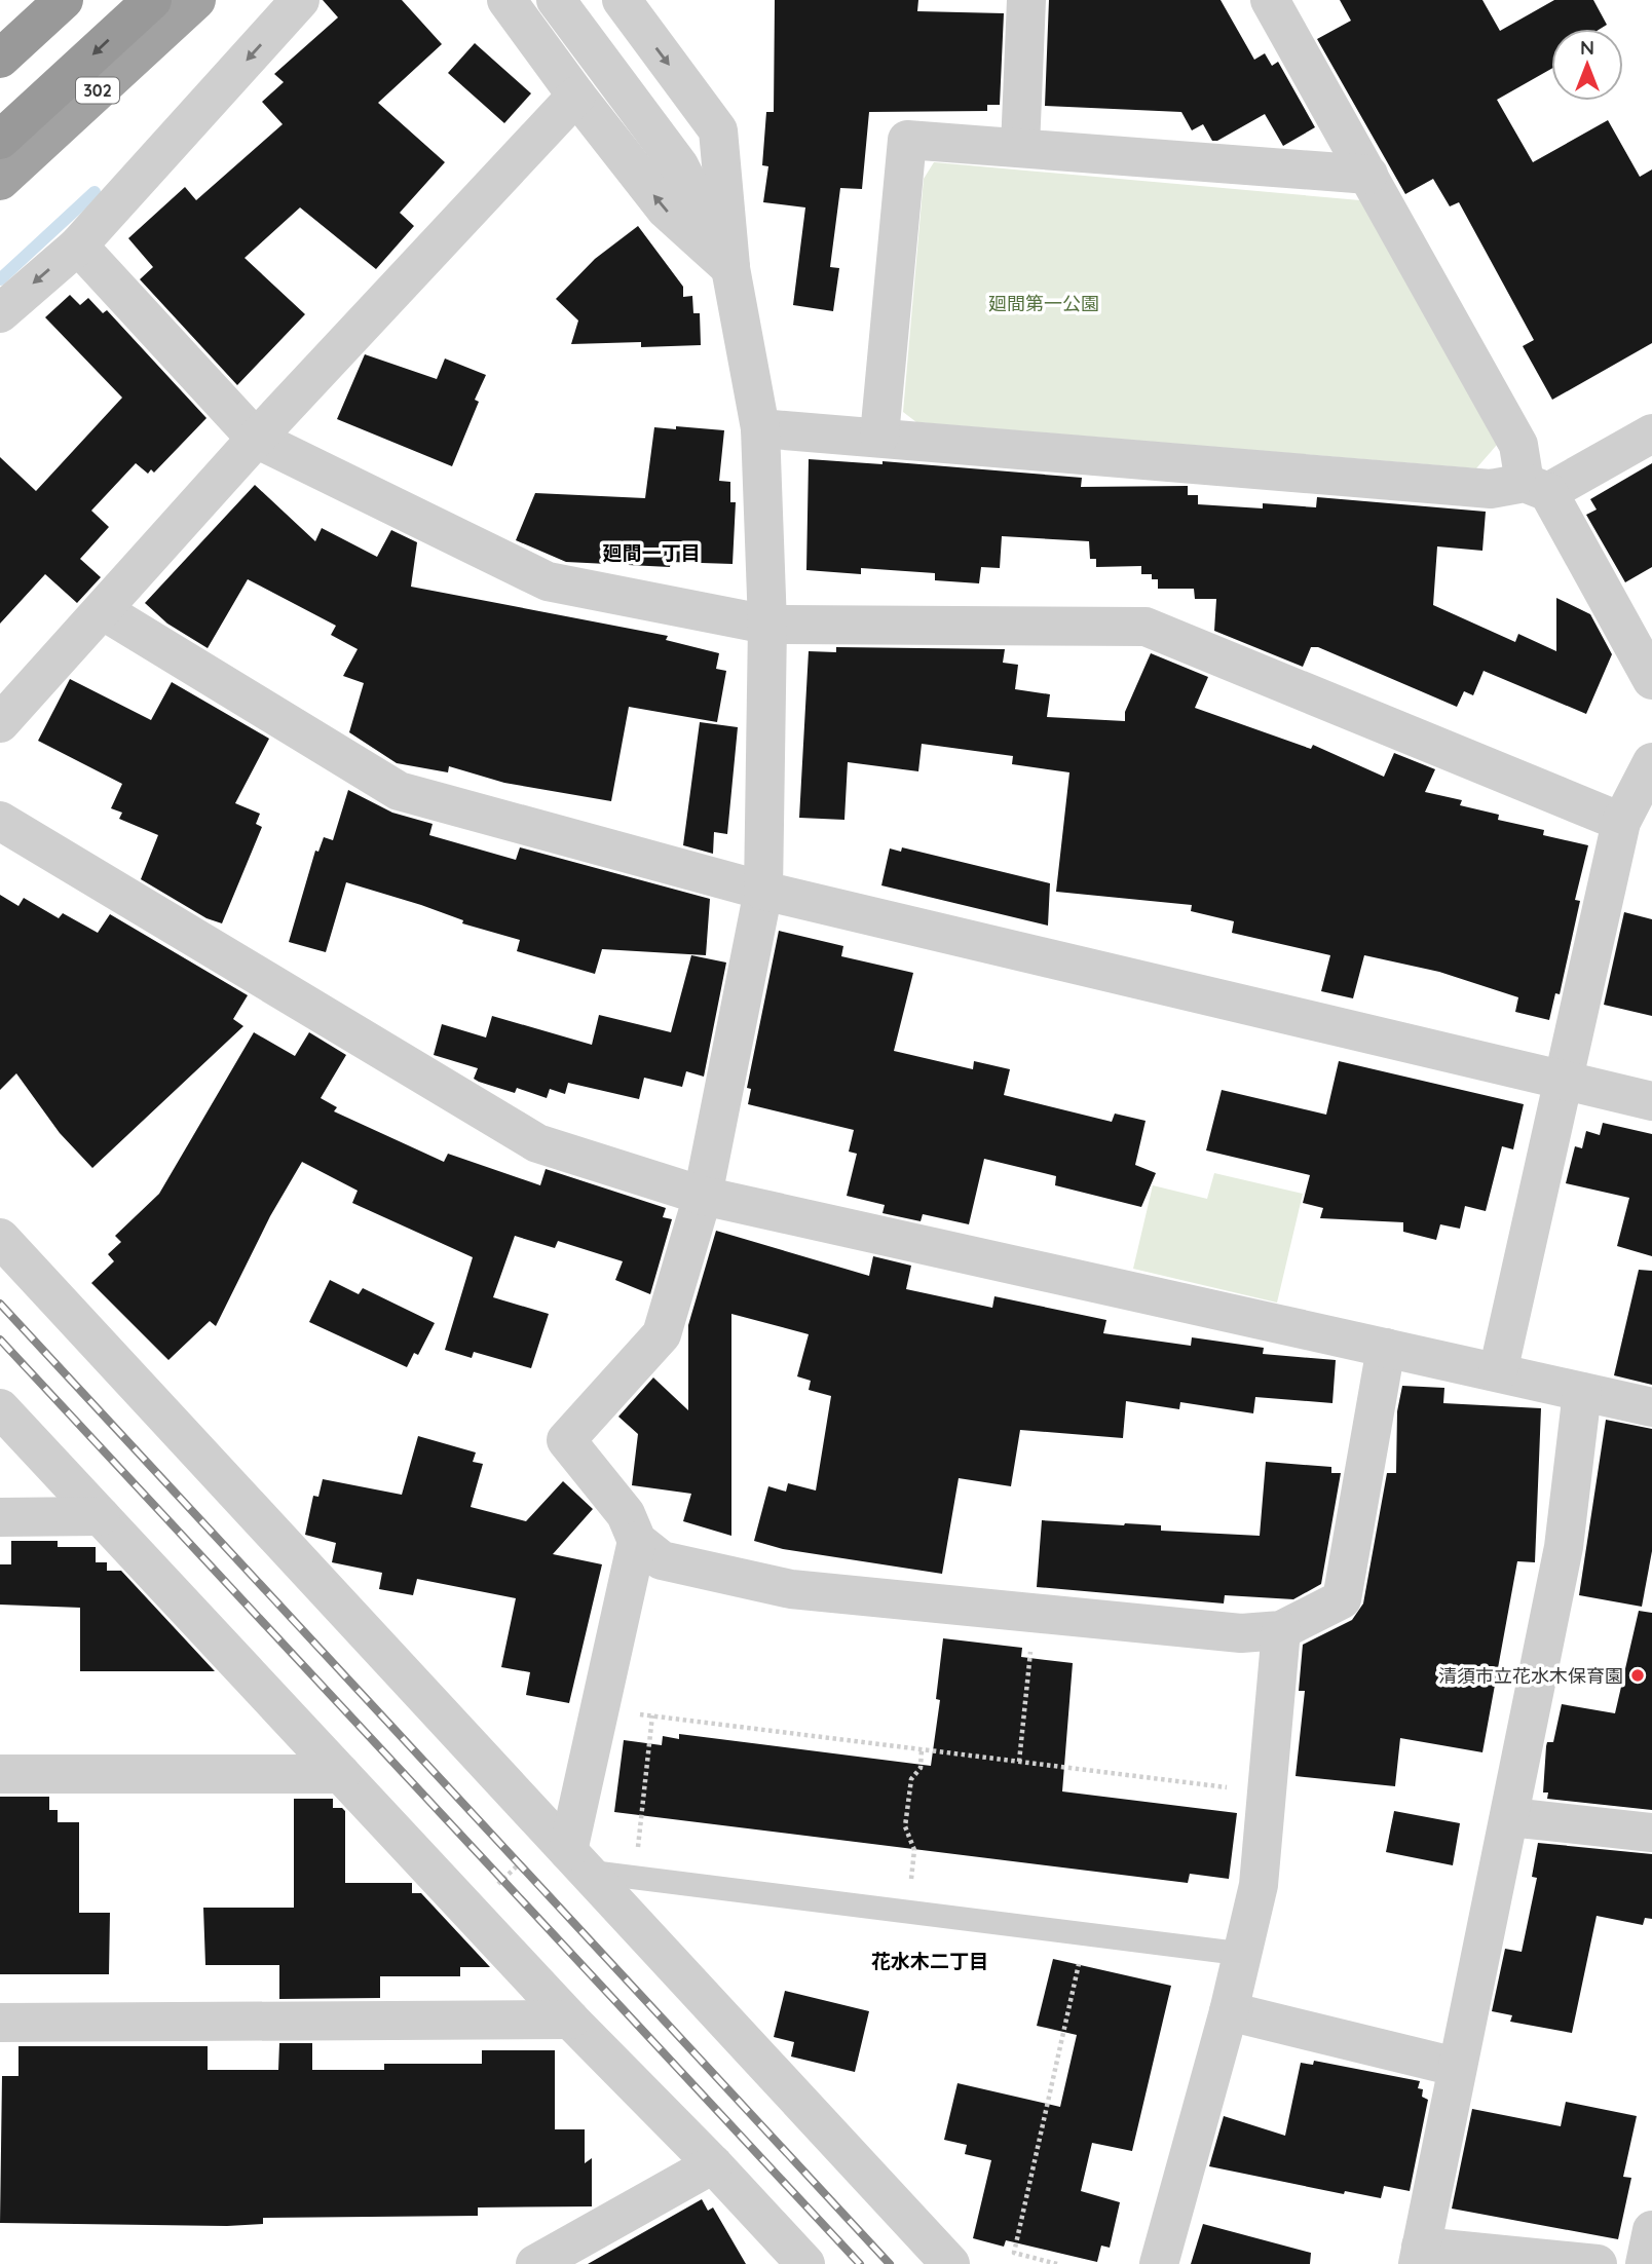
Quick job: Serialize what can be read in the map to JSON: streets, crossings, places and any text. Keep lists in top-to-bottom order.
{
  "streets": {
    "highway": ["302"]
  },
  "districts": ["廻間一丁目", "花水木二丁目"],
  "parks": ["廻間第一公園"],
  "places": ["清須市立花水木保育園"],
  "north": "top"
}
